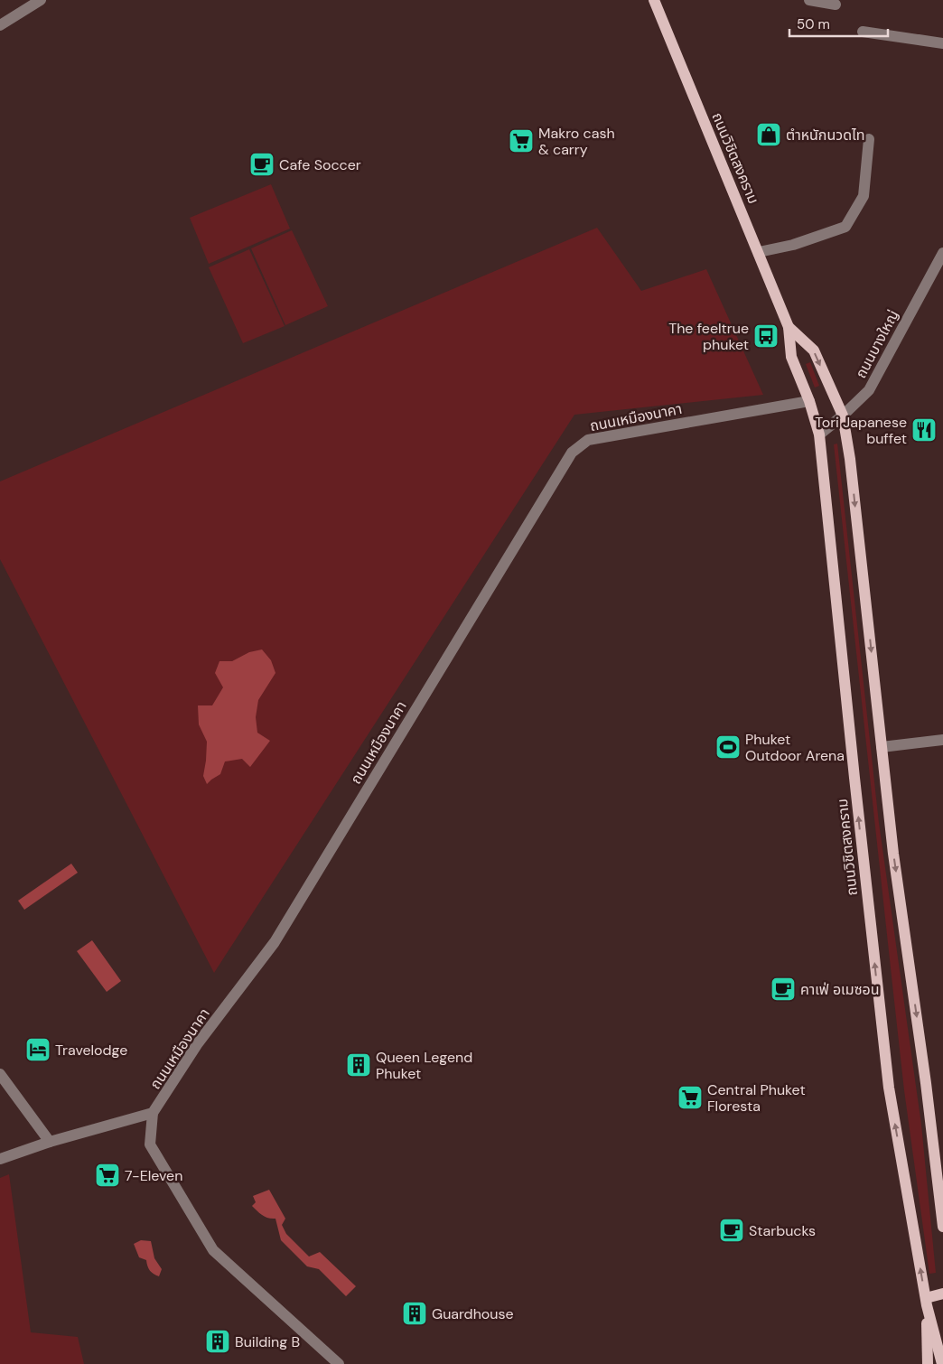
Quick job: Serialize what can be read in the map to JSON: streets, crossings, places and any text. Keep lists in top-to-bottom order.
{
  "streets": {
    "main road": ["ถนนวิชิตสงคราม"],
    "street": ["ถนนบางใหญ่", "ถนนเหมืองนาคา"]
  },
  "crossings": [
    ["ถนนวิชิตสงคราม", "ถนนบางใหญ่"],
    ["ถนนวิชิตสงคราม", "ถนนเหมืองนาคา"]
  ],
  "places": {
    "shop": ["ตำหนักนวดไท"],
    "supermarket": ["Makro cash & carry", "Central Phuket Floresta", "7-Eleven"],
    "cafe": ["Cafe Soccer", "คาเฟ่ อเมซอน", "Starbucks"],
    "bus stop": ["The feeltrue phuket"],
    "restaurant": ["Tori Japanese buffet"],
    "sports": ["Phuket Outdoor Arena"],
    "hotel": ["Travelodge"],
    "building": ["Queen Legend Phuket", "Guardhouse", "Building B"]
  },
  "scale_bar": "50 m"
}
